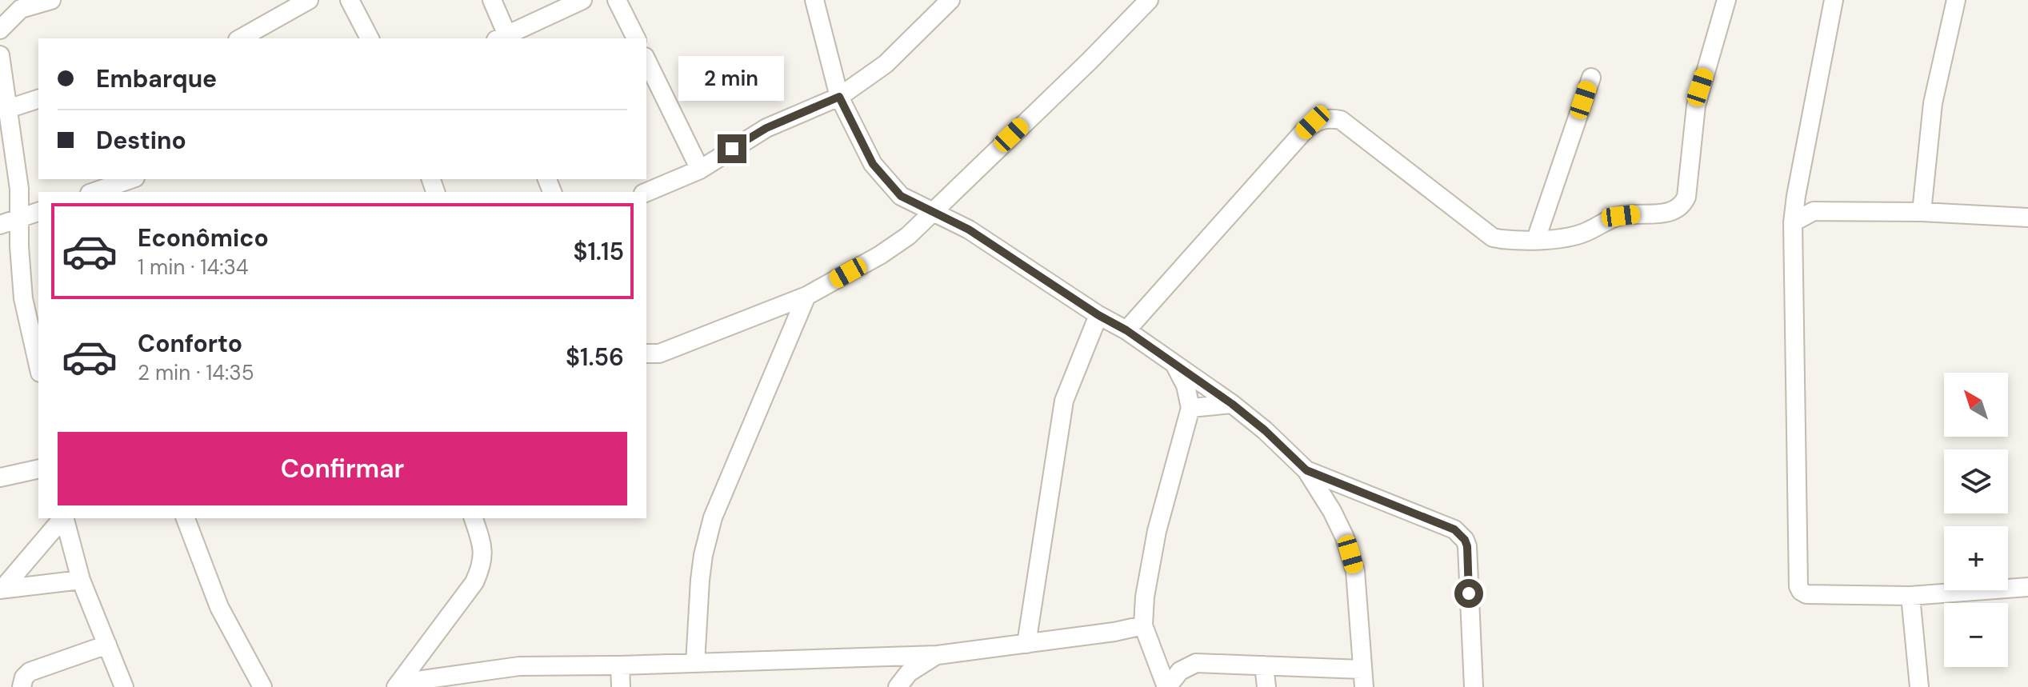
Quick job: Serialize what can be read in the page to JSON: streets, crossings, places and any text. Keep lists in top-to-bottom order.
{
  "north": "top left",
  "page": {
    "banner": ["Embarque", "Destino"],
    "bubble": "2 min",
    "list": [
      {
        "name": "Econômico",
        "note": "1 min · 14:34",
        "value": "$1.15"
      },
      {
        "name": "Conforto",
        "note": "2 min · 14:35",
        "value": "$1.56"
      }
    ],
    "map_buttons": ["+", "−"],
    "buttons": "Confirmar"
  }
}
